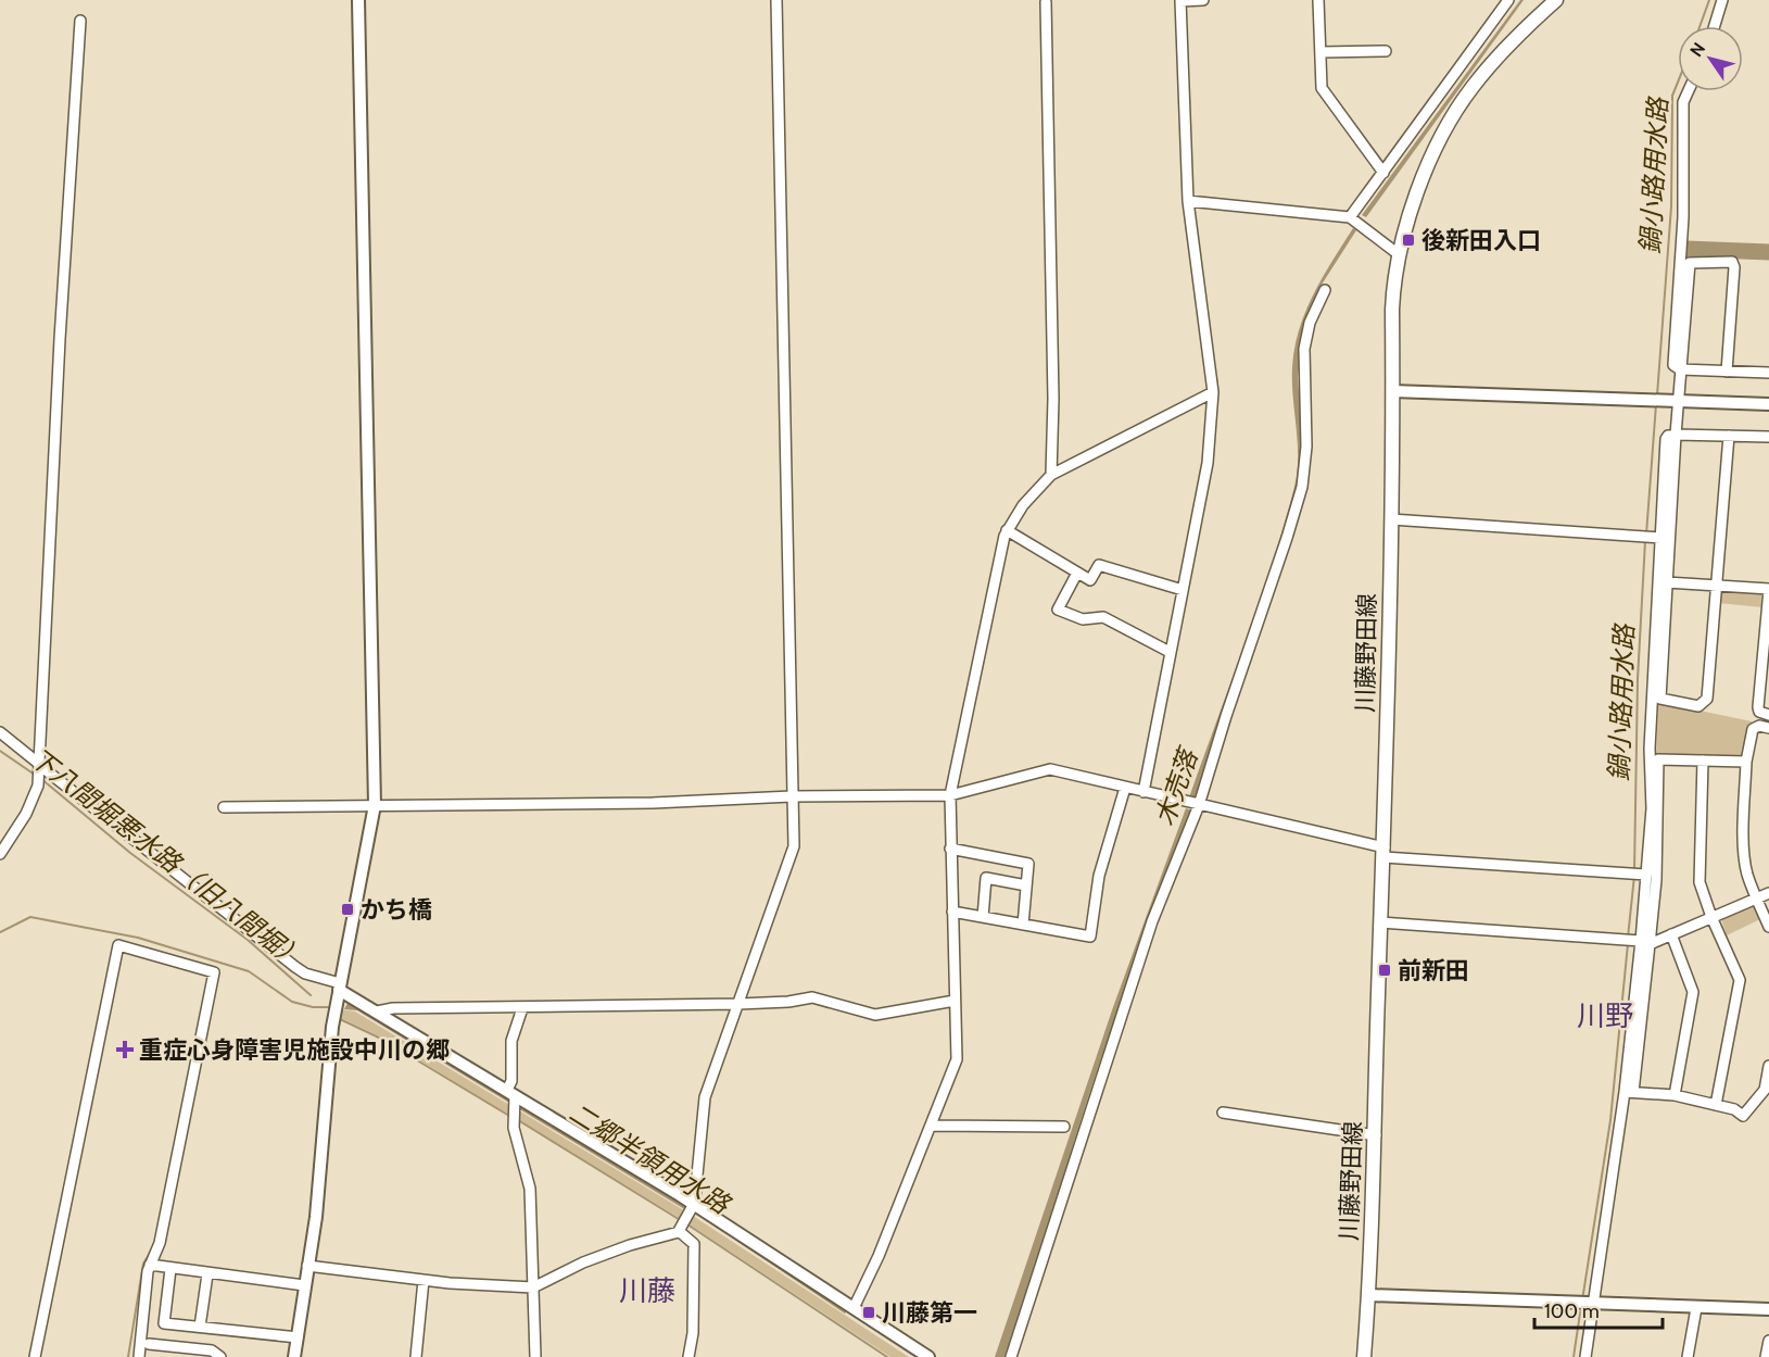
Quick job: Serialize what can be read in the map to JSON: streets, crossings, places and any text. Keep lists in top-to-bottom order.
{
  "streets": {
    "main road": ["川藤野田線"]
  },
  "districts": ["川野", "川藤"],
  "water": [
    "鍋小路用水路",
    "木売落",
    "下八間堀悪水路（旧八間堀）",
    "二郷半領用水路"
  ],
  "places": {
    "transit": [
      "後新田入口",
      "かち橋",
      "前新田",
      "川藤第一"
    ],
    "health": ["重症心身障害児施設中川の郷"]
  },
  "scale_bar": "100 m",
  "north": "top left"
}
